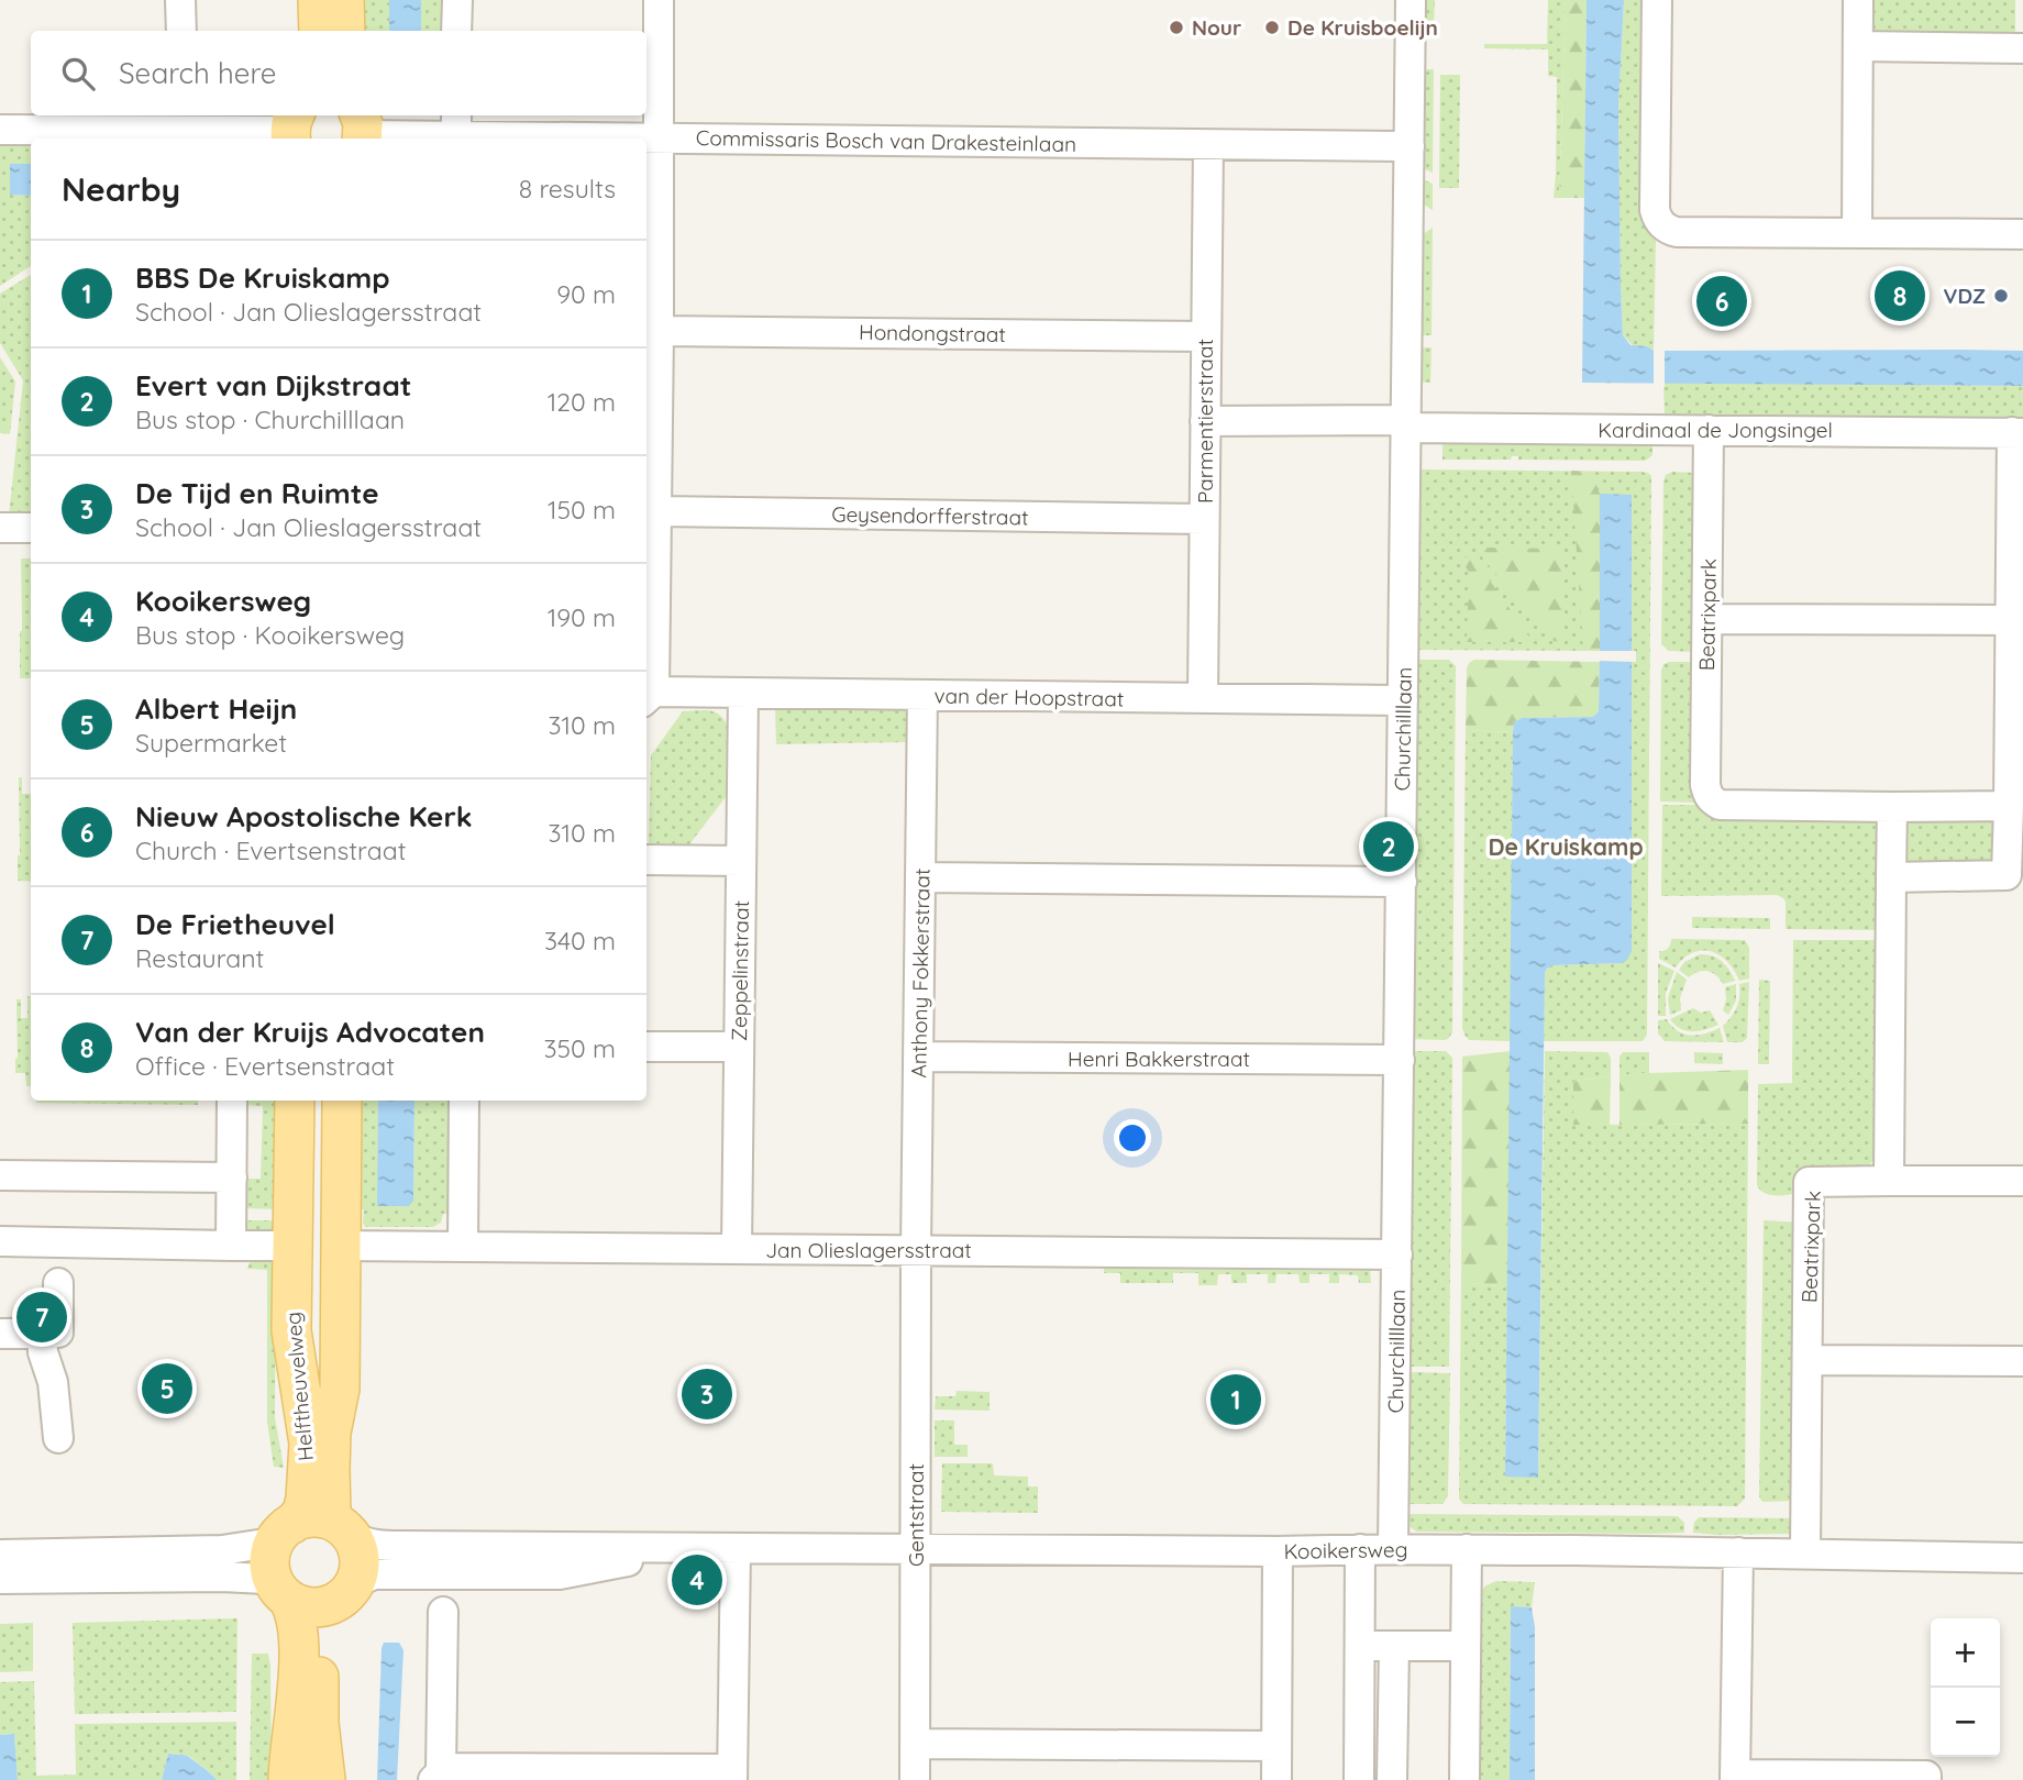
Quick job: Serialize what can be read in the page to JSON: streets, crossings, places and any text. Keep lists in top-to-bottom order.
{
  "streets": {
    "main road": ["Helftheuvelweg"],
    "street": [
      "Commissaris Bosch van Drakesteinlaan",
      "Hondongstraat",
      "Parmentierstraat",
      "Kardinaal de Jongsingel",
      "Geysendorfferstraat",
      "Beatrixpark",
      "van der Hoopstraat",
      "Churchilllaan",
      "Zeppelinstraat",
      "Anthony Fokkerstraat",
      "Henri Bakkerstraat",
      "Jan Olieslagersstraat",
      "Gentstraat",
      "Kooikersweg"
    ]
  },
  "crossings": [
    ["Commissaris Bosch van Drakesteinlaan", "Parmentierstraat"],
    ["Commissaris Bosch van Drakesteinlaan", "Churchilllaan"],
    ["Hondongstraat", "Parmentierstraat"],
    ["Parmentierstraat", "Kardinaal de Jongsingel"],
    ["Parmentierstraat", "Geysendorfferstraat"],
    ["Parmentierstraat", "van der Hoopstraat"],
    ["Kardinaal de Jongsingel", "Beatrixpark"],
    ["Kardinaal de Jongsingel", "Churchilllaan"],
    ["Beatrixpark", "Kooikersweg"],
    ["van der Hoopstraat", "Churchilllaan"],
    ["van der Hoopstraat", "Zeppelinstraat"],
    ["van der Hoopstraat", "Anthony Fokkerstraat"],
    ["Churchilllaan", "Henri Bakkerstraat"],
    ["Churchilllaan", "Jan Olieslagersstraat"],
    ["Churchilllaan", "Kooikersweg"],
    ["Zeppelinstraat", "Jan Olieslagersstraat"],
    ["Anthony Fokkerstraat", "Henri Bakkerstraat"],
    ["Anthony Fokkerstraat", "Jan Olieslagersstraat"],
    ["Anthony Fokkerstraat", "Gentstraat"],
    ["Jan Olieslagersstraat", "Helftheuvelweg"],
    ["Jan Olieslagersstraat", "Gentstraat"],
    ["Helftheuvelweg", "Kooikersweg"],
    ["Gentstraat", "Kooikersweg"]
  ],
  "districts": ["De Kruiskamp"],
  "places": ["Nour", "De Kruisboelijn", "VDZ"],
  "page": {
    "search": "Search here",
    "heading": ["Nearby", "8 results"],
    "list": [
      {
        "mark": "1",
        "name": "BBS De Kruiskamp",
        "note": "School · Jan Olieslagersstraat",
        "value": "90 m"
      },
      {
        "mark": "2",
        "name": "Evert van Dijkstraat",
        "note": "Bus stop · Churchilllaan",
        "value": "120 m"
      },
      {
        "mark": "3",
        "name": "De Tijd en Ruimte",
        "note": "School · Jan Olieslagersstraat",
        "value": "150 m"
      },
      {
        "mark": "4",
        "name": "Kooikersweg",
        "note": "Bus stop · Kooikersweg",
        "value": "190 m"
      },
      {
        "mark": "5",
        "name": "Albert Heijn",
        "note": "Supermarket",
        "value": "310 m"
      },
      {
        "mark": "6",
        "name": "Nieuw Apostolische Kerk",
        "note": "Church · Evertsenstraat",
        "value": "310 m"
      },
      {
        "mark": "7",
        "name": "De Frietheuvel",
        "note": "Restaurant",
        "value": "340 m"
      },
      {
        "mark": "8",
        "name": "Van der Kruijs Advocaten",
        "note": "Office · Evertsenstraat",
        "value": "350 m"
      }
    ],
    "pins": [
      "8",
      "6",
      "2",
      "7",
      "5",
      "3",
      "1",
      "4"
    ],
    "map_buttons": ["+", "−"]
  }
}
